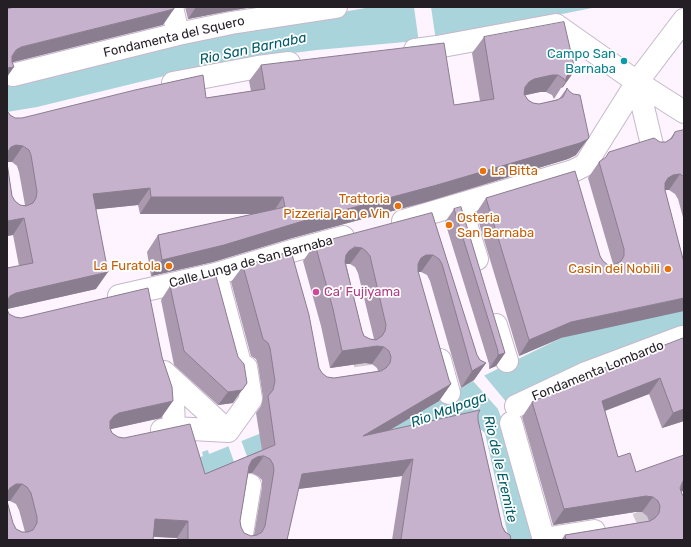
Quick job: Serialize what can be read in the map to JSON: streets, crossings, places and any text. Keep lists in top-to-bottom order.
{
  "streets": {
    "street": ["Fondamenta del Squero", "Calle Lunga de San Barnaba", "Fondamenta Lombardo"]
  },
  "water": ["Rio San Barnaba", "Rio Malpaga", "Rio de le Eremite"],
  "places": [
    "Campo San Barnaba",
    "La Bitta",
    "Trattoria Pizzeria Pan e Vin",
    "Osteria San Barnaba",
    "La Furatola",
    "Casin dei Nobili",
    "Ca' Fujiyama"
  ]
}
